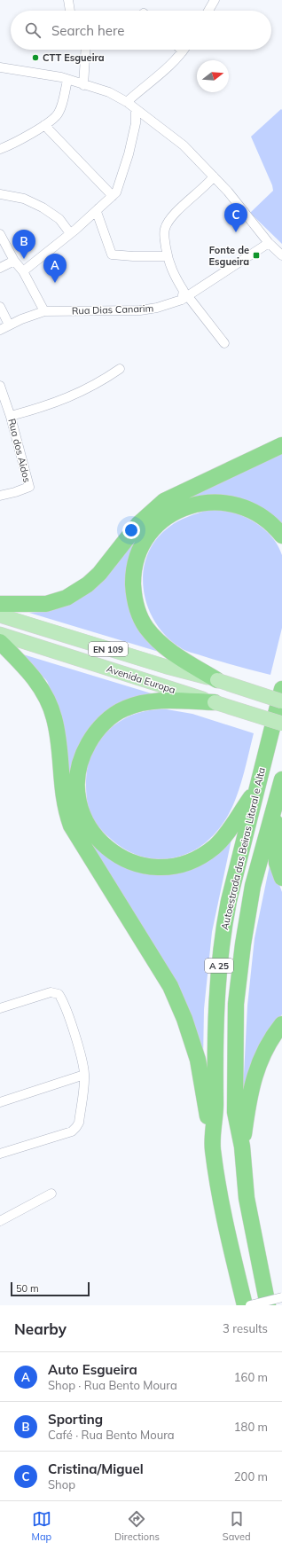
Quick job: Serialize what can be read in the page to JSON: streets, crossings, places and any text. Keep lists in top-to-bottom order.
{
  "streets": {
    "highway": ["Autoestrada das Beiras Litoral e Alta", "A 25"],
    "main road": ["EN 109", "Avenida Europa"],
    "street": ["Rua Dias Canarim", "Rua dos Aidos"]
  },
  "places": {
    "other": ["CTT Esgueira"],
    "transit": ["Fonte de Esgueira"]
  },
  "scale_bar": "50 m",
  "north": "right",
  "page": {
    "search": "Search here",
    "pins": ["C", "B", "A"],
    "scale": "50 m",
    "heading": ["Nearby", "3 results"],
    "list": [
      {
        "mark": "A",
        "name": "Auto Esgueira",
        "note": "Shop · Rua Bento Moura",
        "value": "160 m"
      },
      {
        "mark": "B",
        "name": "Sporting",
        "note": "Café · Rua Bento Moura",
        "value": "180 m"
      },
      {
        "mark": "C",
        "name": "Cristina/Miguel",
        "note": "Shop",
        "value": "200 m"
      }
    ],
    "nav": ["Map", "Directions", "Saved"]
  }
}
